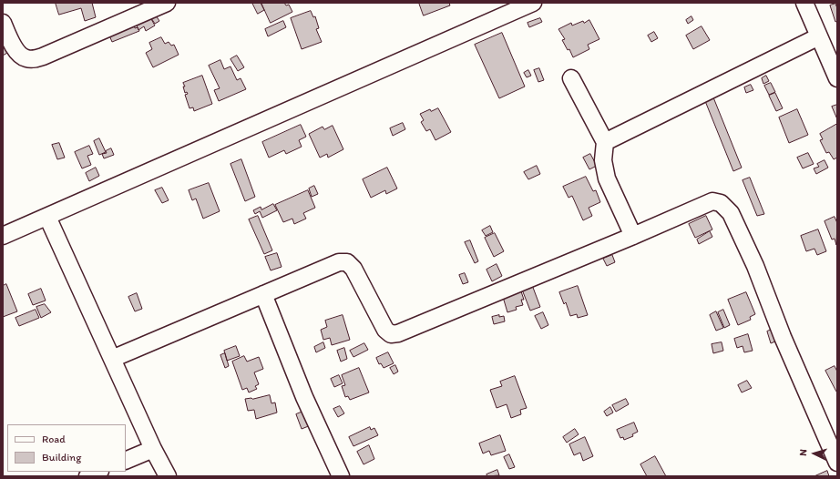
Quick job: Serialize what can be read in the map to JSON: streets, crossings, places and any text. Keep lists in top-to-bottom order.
{
  "legend": ["Road", "Building"],
  "north": "left"
}
